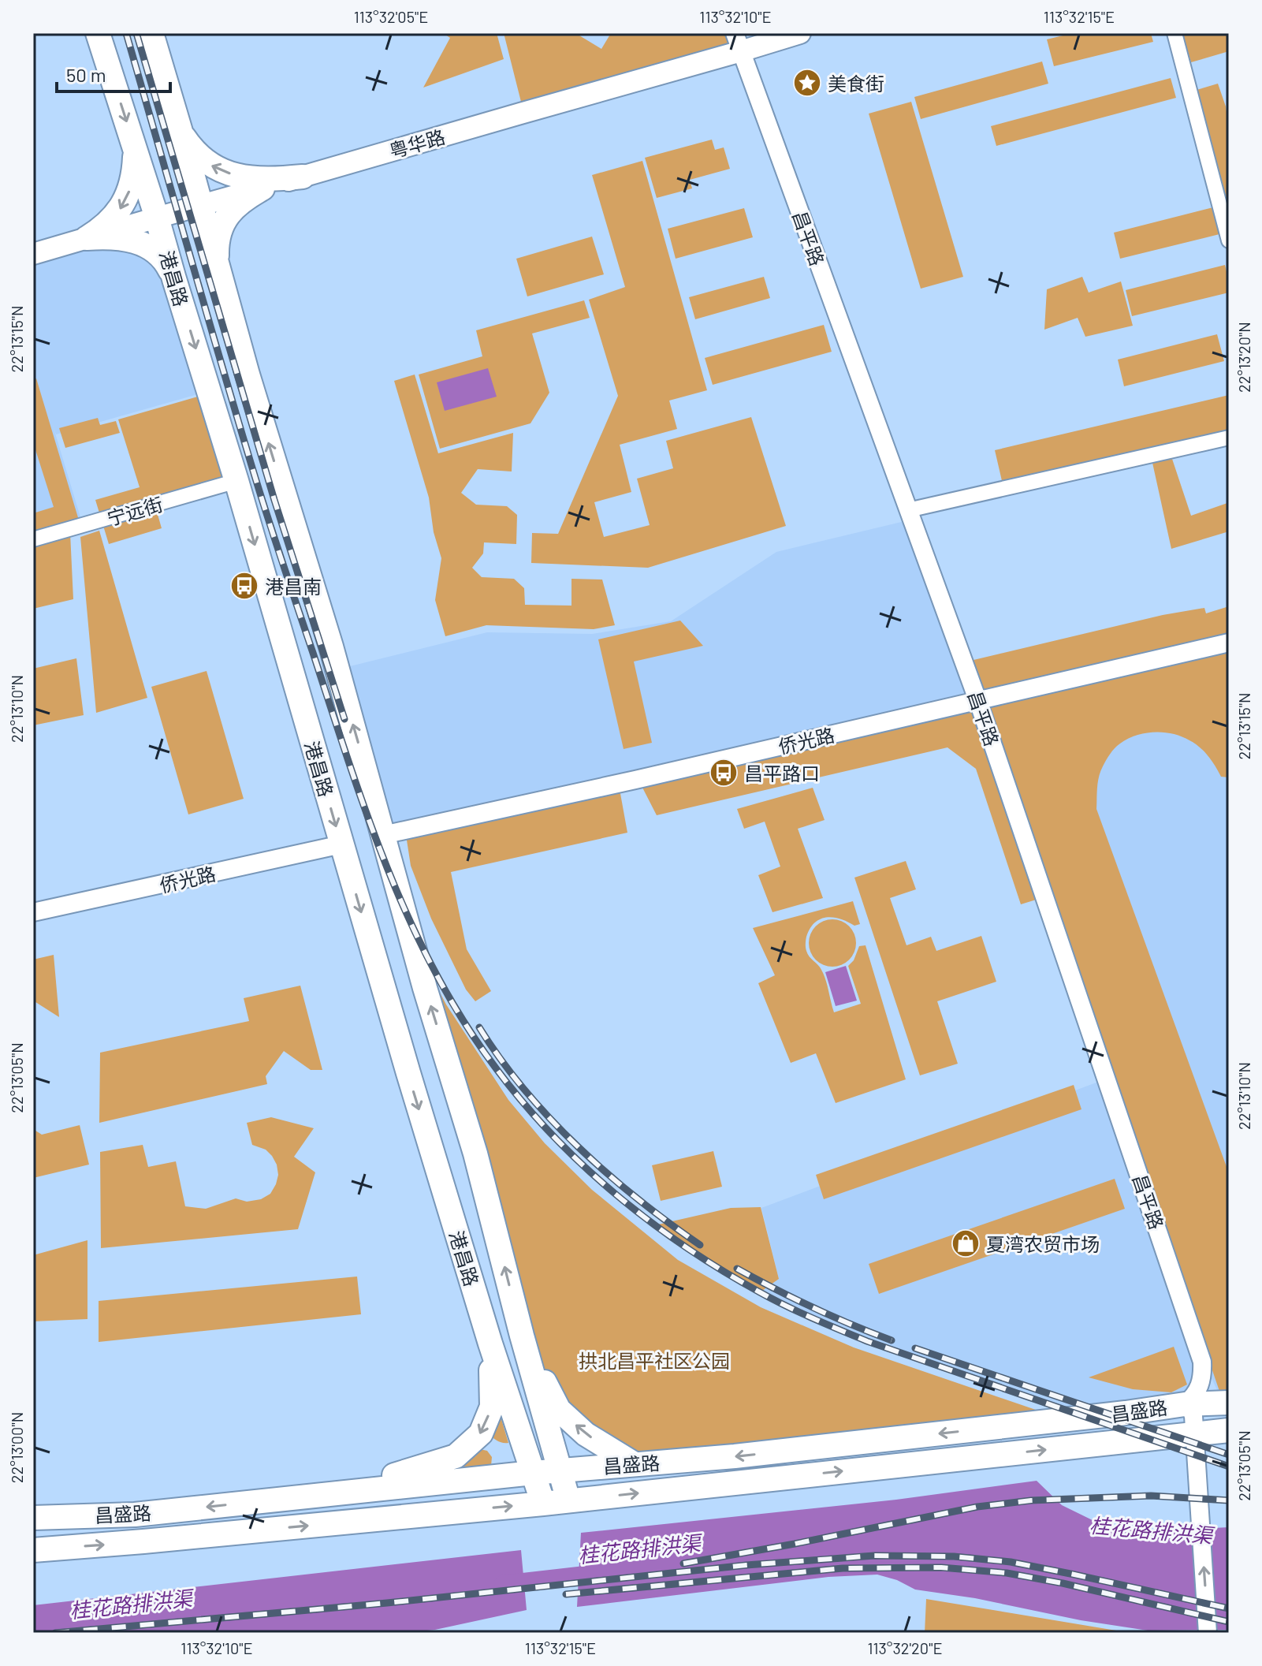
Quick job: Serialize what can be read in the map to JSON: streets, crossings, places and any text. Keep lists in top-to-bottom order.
{
  "streets": {
    "main road": ["粤华路", "港昌路", "昌盛路"],
    "street": ["昌平路", "宁远街", "侨光路"]
  },
  "crossings": [
    ["粤华路", "昌平路"],
    ["粤华路", "港昌路"],
    ["昌平路", "侨光路"],
    ["昌平路", "昌盛路"],
    ["港昌路", "宁远街"],
    ["港昌路", "侨光路"],
    ["港昌路", "昌盛路"]
  ],
  "water": ["桂花路排洪渠"],
  "parks": ["拱北昌平社区公园"],
  "places": {
    "place": ["美食街"],
    "bus stop": ["港昌南", "昌平路口"],
    "shop": ["夏湾农贸市场"]
  },
  "scale_bar": "50 m",
  "coordinates": [
    "113°32'05\"E",
    "113°32'10\"E",
    "113°32'15\"E",
    "22°13'15\"N",
    "22°13'20\"N",
    "22°13'10\"N",
    "22°13'05\"N",
    "22°13'00\"N",
    "113°32'20\"E"
  ]
}
